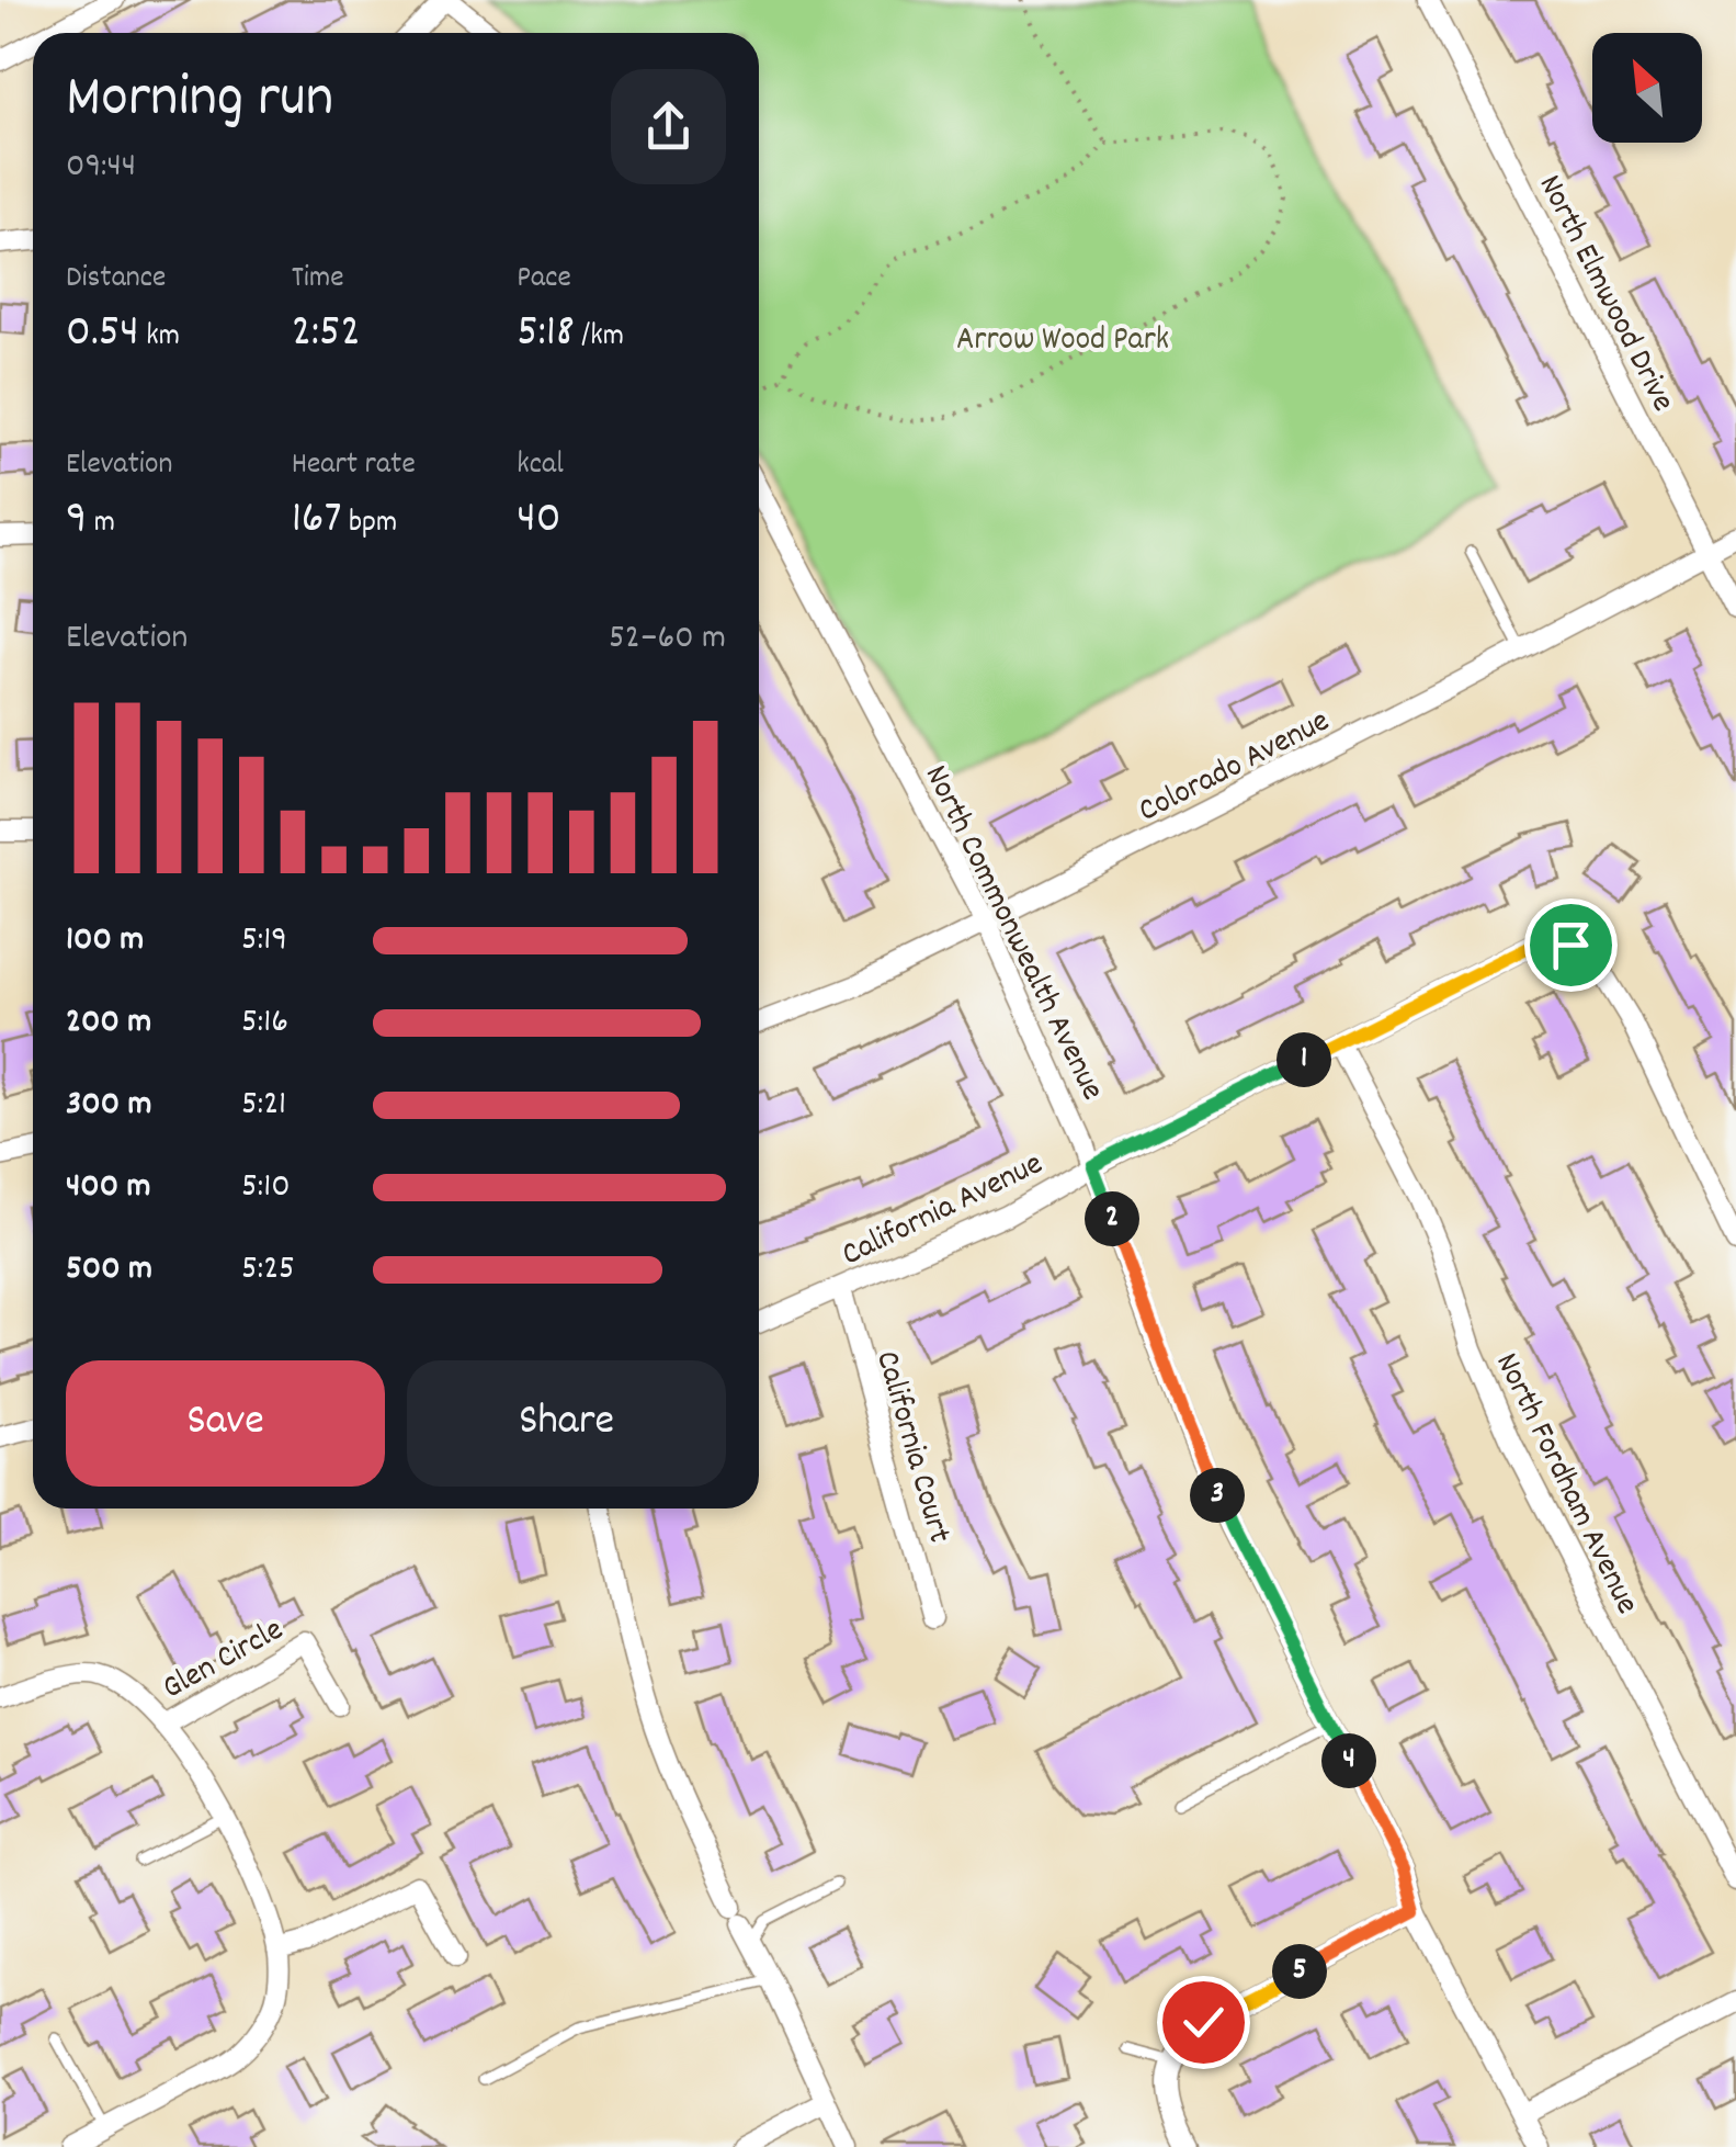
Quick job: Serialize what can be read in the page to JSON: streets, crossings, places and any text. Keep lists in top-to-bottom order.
{
  "streets": {
    "street": [
      "North Elmwood Drive",
      "Colorado Avenue",
      "North Commonwealth Avenue",
      "California Avenue",
      "California Court",
      "North Fordham Avenue",
      "Glen Circle"
    ]
  },
  "crossings": [
    ["North Elmwood Drive", "Colorado Avenue"],
    ["Colorado Avenue", "North Commonwealth Avenue"],
    ["North Commonwealth Avenue", "California Avenue"],
    ["California Avenue", "California Court"],
    ["California Avenue", "North Fordham Avenue"]
  ],
  "parks": ["Arrow Wood Park"],
  "north": "top left",
  "page": {
    "heading": ["Morning run", "09:44"],
    "stats": [
      ["Distance", "0.54 km"],
      ["Time", "2:52"],
      ["Pace", "5:18 /km"],
      ["Elevation", "9 m"],
      ["Heart rate", "167 bpm"],
      ["kcal", "40"]
    ],
    "chart": ["Elevation", "52–60 m"],
    "list": [
      {
        "name": "100 m",
        "note": "5:19"
      },
      {
        "name": "200 m",
        "note": "5:16"
      },
      {
        "name": "300 m",
        "note": "5:21"
      },
      {
        "name": "400 m",
        "note": "5:10"
      },
      {
        "name": "500 m",
        "note": "5:25"
      }
    ],
    "pins": [
      "1",
      "2",
      "3",
      "4",
      "5"
    ],
    "buttons": ["Save", "Share"]
  }
}
